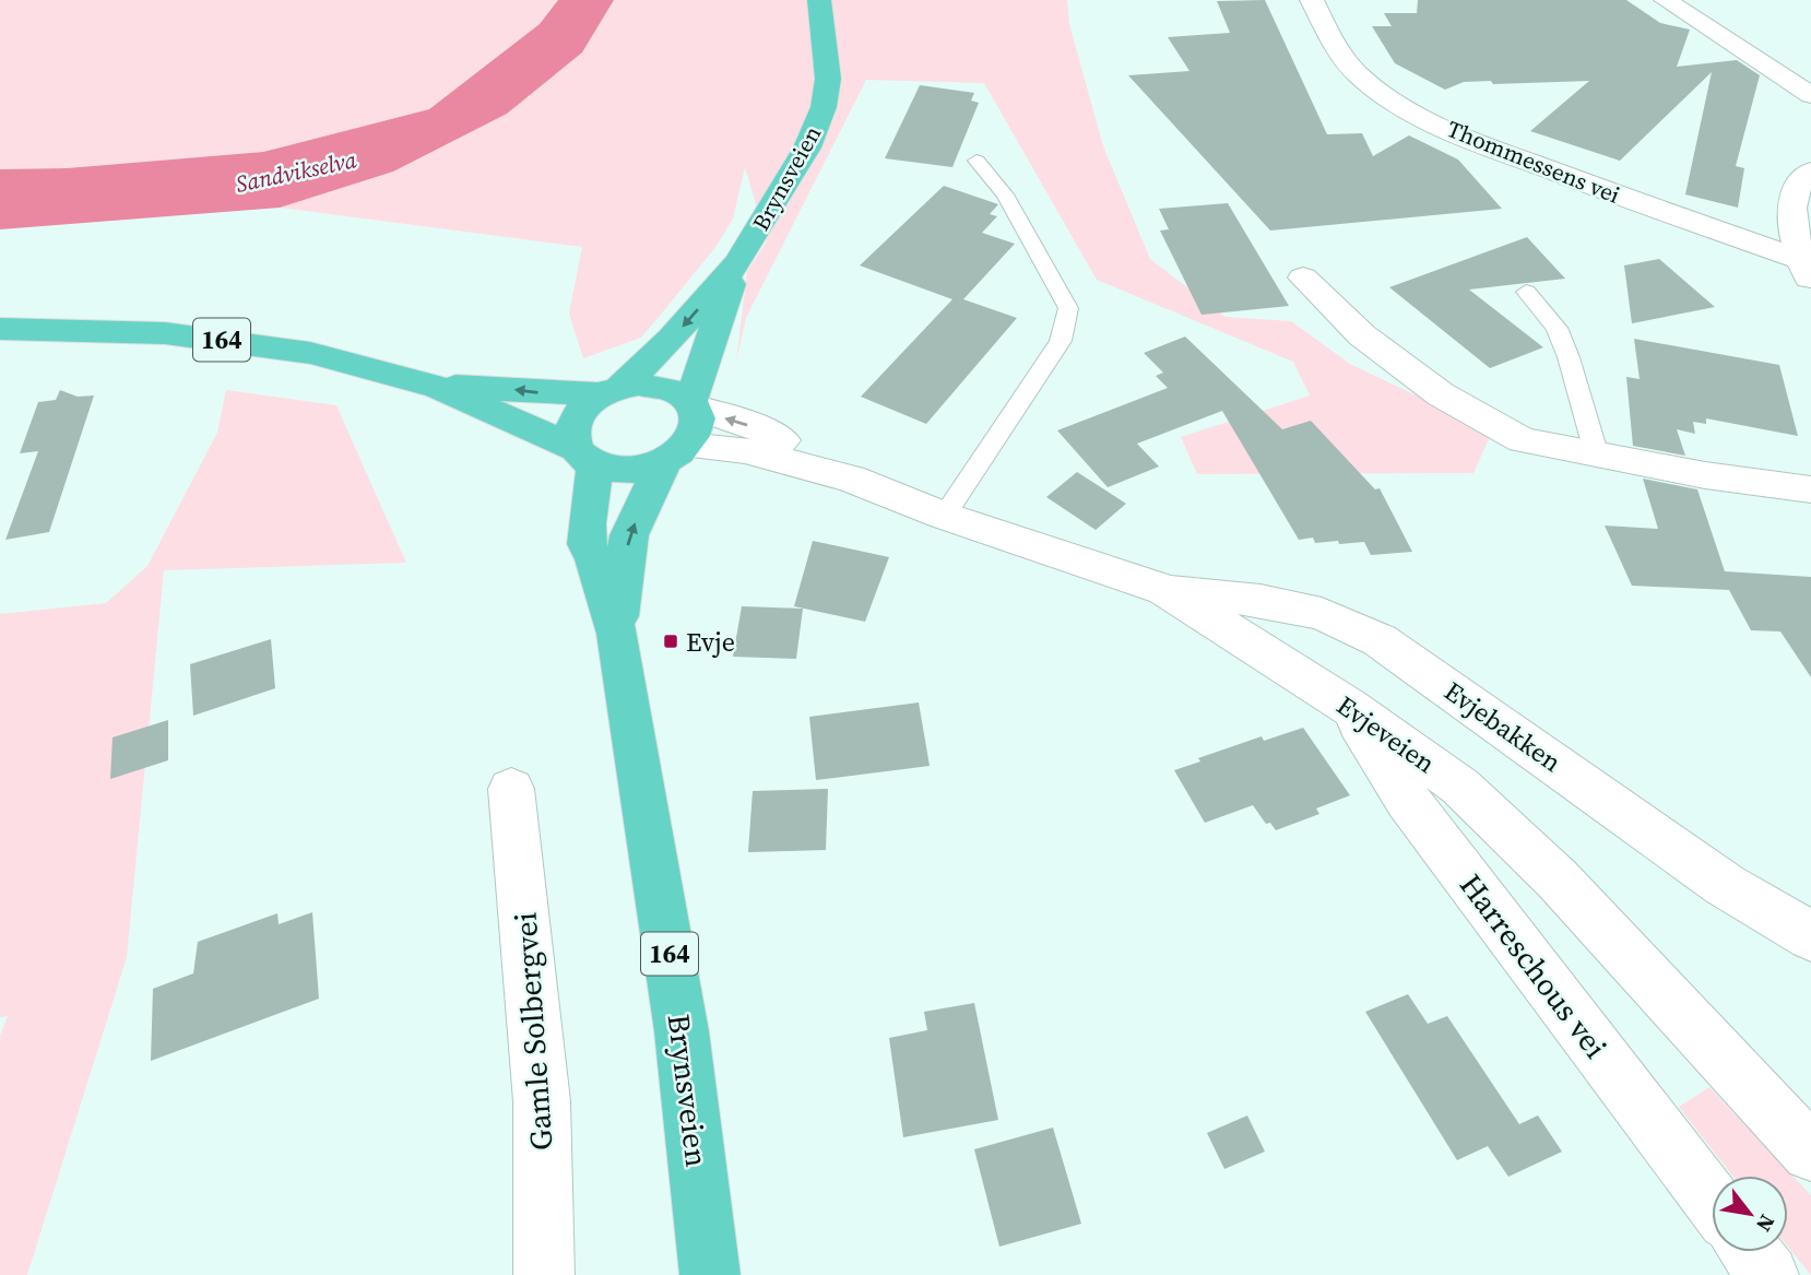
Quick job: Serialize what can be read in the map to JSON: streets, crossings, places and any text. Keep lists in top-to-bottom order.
{
  "streets": {
    "main road": ["Brynsveien", "164"],
    "street": [
      "Thommessens vei",
      "Evjebakken",
      "Evjeveien",
      "Harreschous vei",
      "Gamle Solbergvei"
    ]
  },
  "crossings": [
    ["Brynsveien", "164"],
    ["Brynsveien", "Evjeveien"],
    ["164", "Evjeveien"],
    ["Evjebakken", "Evjeveien"],
    ["Evjeveien", "Harreschous vei"]
  ],
  "water": ["Sandvikselva"],
  "places": {
    "transit": ["Evje"]
  },
  "north": "bottom right"
}
